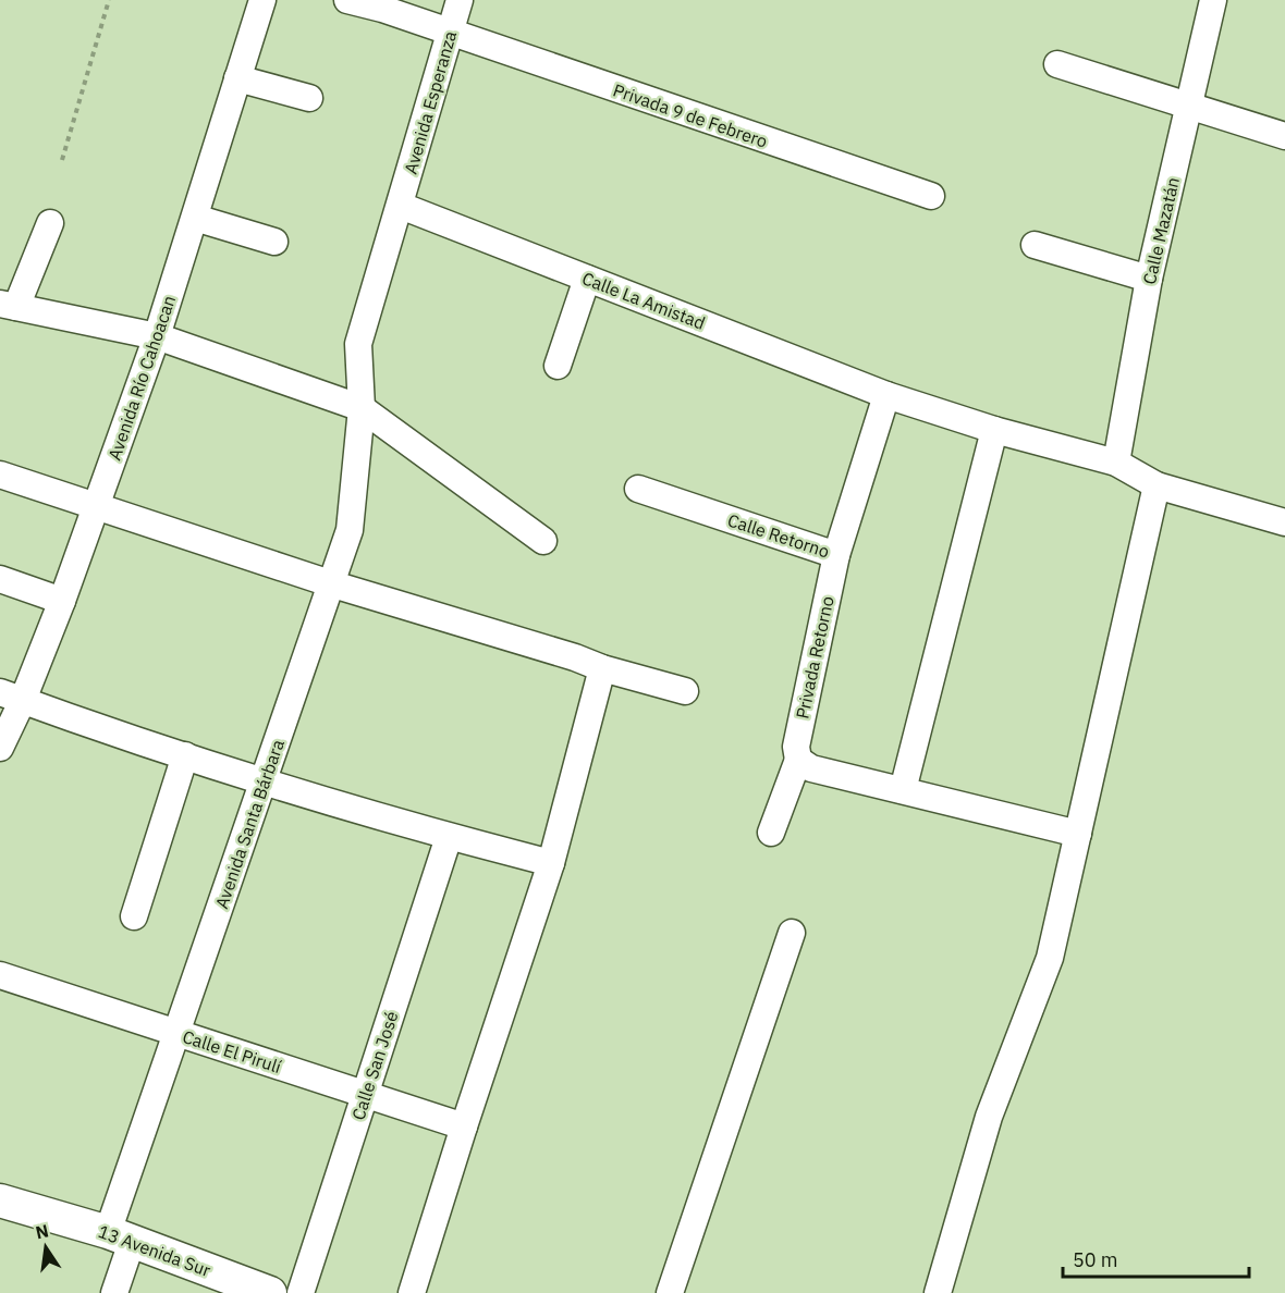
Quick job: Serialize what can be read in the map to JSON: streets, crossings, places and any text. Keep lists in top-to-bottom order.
{
  "streets": {
    "street": [
      "Avenida Esperanza",
      "Privada 9 de Febrero",
      "Calle Mazatán",
      "Calle La Amistad",
      "Avenida Río Cahoacan",
      "Calle Retorno",
      "Privada Retorno",
      "Avenida Santa Bárbara",
      "Calle El Pirulí",
      "Calle San José",
      "13 Avenida Sur"
    ]
  },
  "crossings": [
    ["Avenida Esperanza", "Privada 9 de Febrero"],
    ["Avenida Esperanza", "Calle La Amistad"],
    ["Avenida Esperanza", "Avenida Santa Bárbara"],
    ["Calle Mazatán", "Calle La Amistad"],
    ["Calle La Amistad", "Calle Retorno"],
    ["Calle Retorno", "Privada Retorno"],
    ["Avenida Santa Bárbara", "Calle El Pirulí"],
    ["Avenida Santa Bárbara", "13 Avenida Sur"],
    ["Calle El Pirulí", "Calle San José"]
  ],
  "scale_bar": "50 m",
  "north": "top"
}
